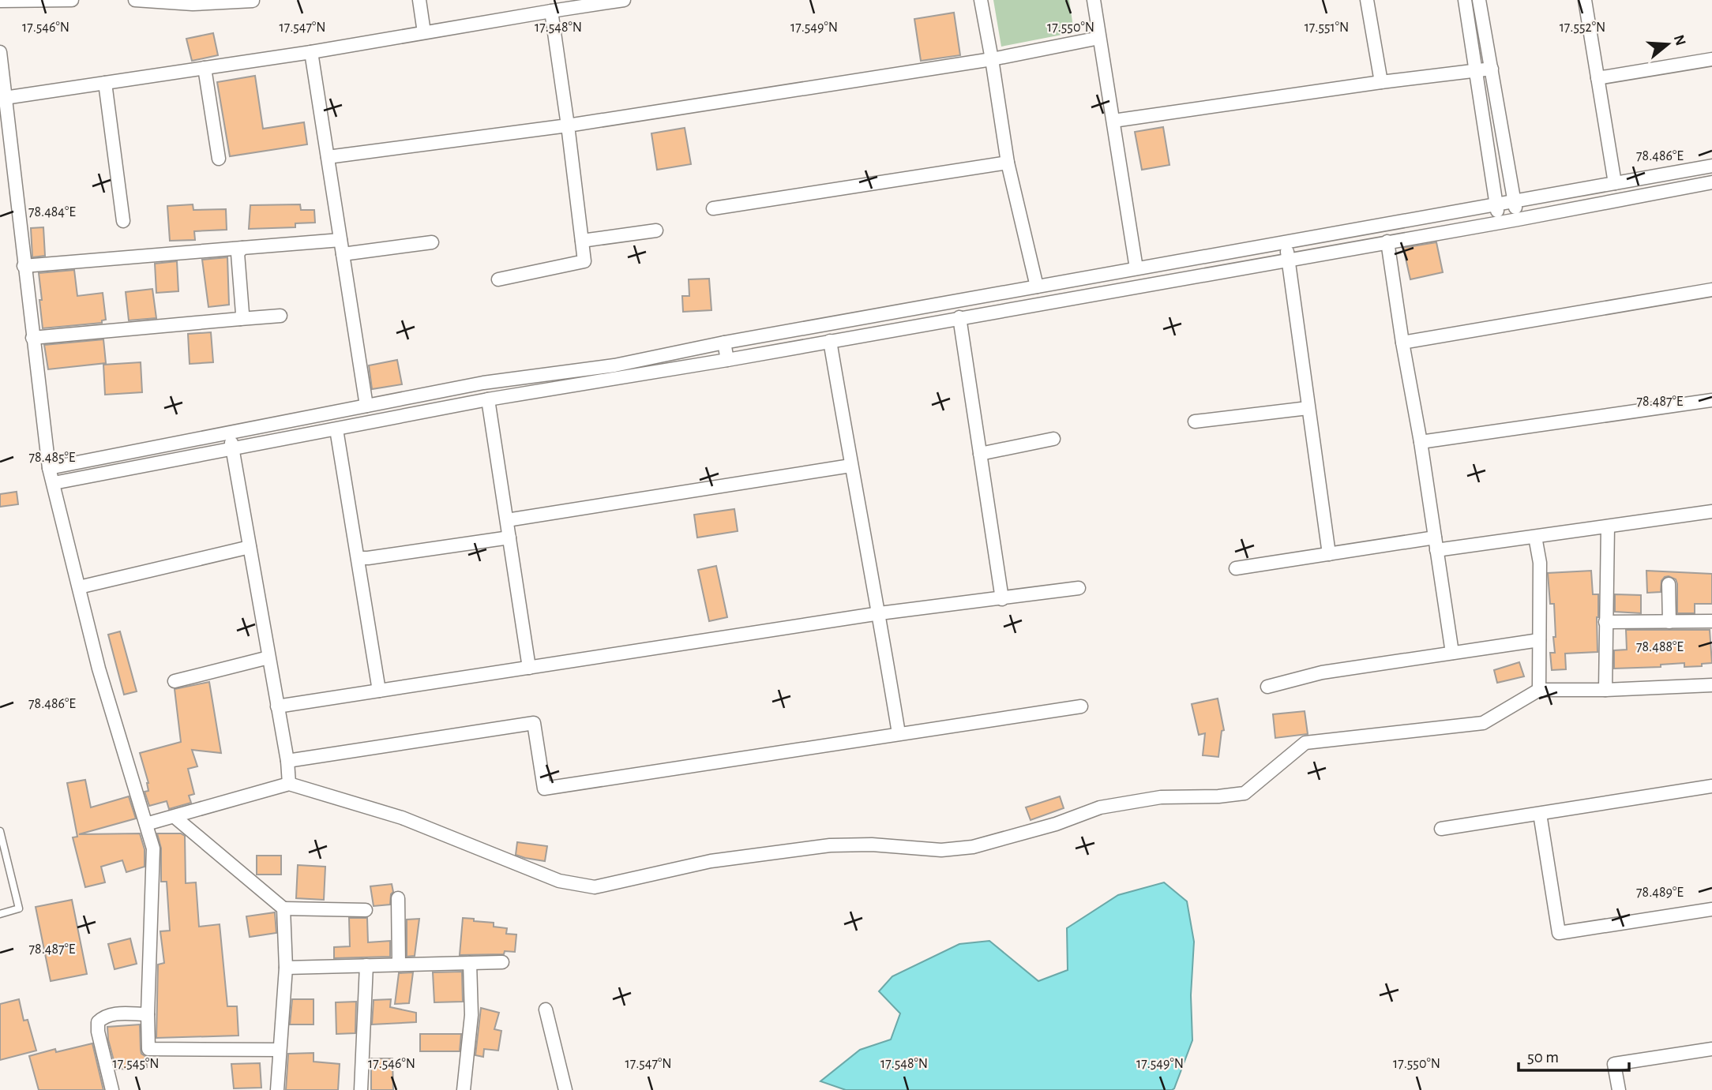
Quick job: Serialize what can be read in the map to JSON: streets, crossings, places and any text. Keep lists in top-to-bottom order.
{
  "scale_bar": "50 m",
  "north": "right",
  "coordinates": [
    "17.546°N",
    "17.547°N",
    "17.548°N",
    "17.549°N",
    "17.550°N",
    "17.551°N",
    "17.552°N",
    "78.486°E",
    "78.484°E",
    "78.487°E",
    "78.485°E",
    "78.488°E",
    "78.489°E",
    "17.545°N"
  ]
}
